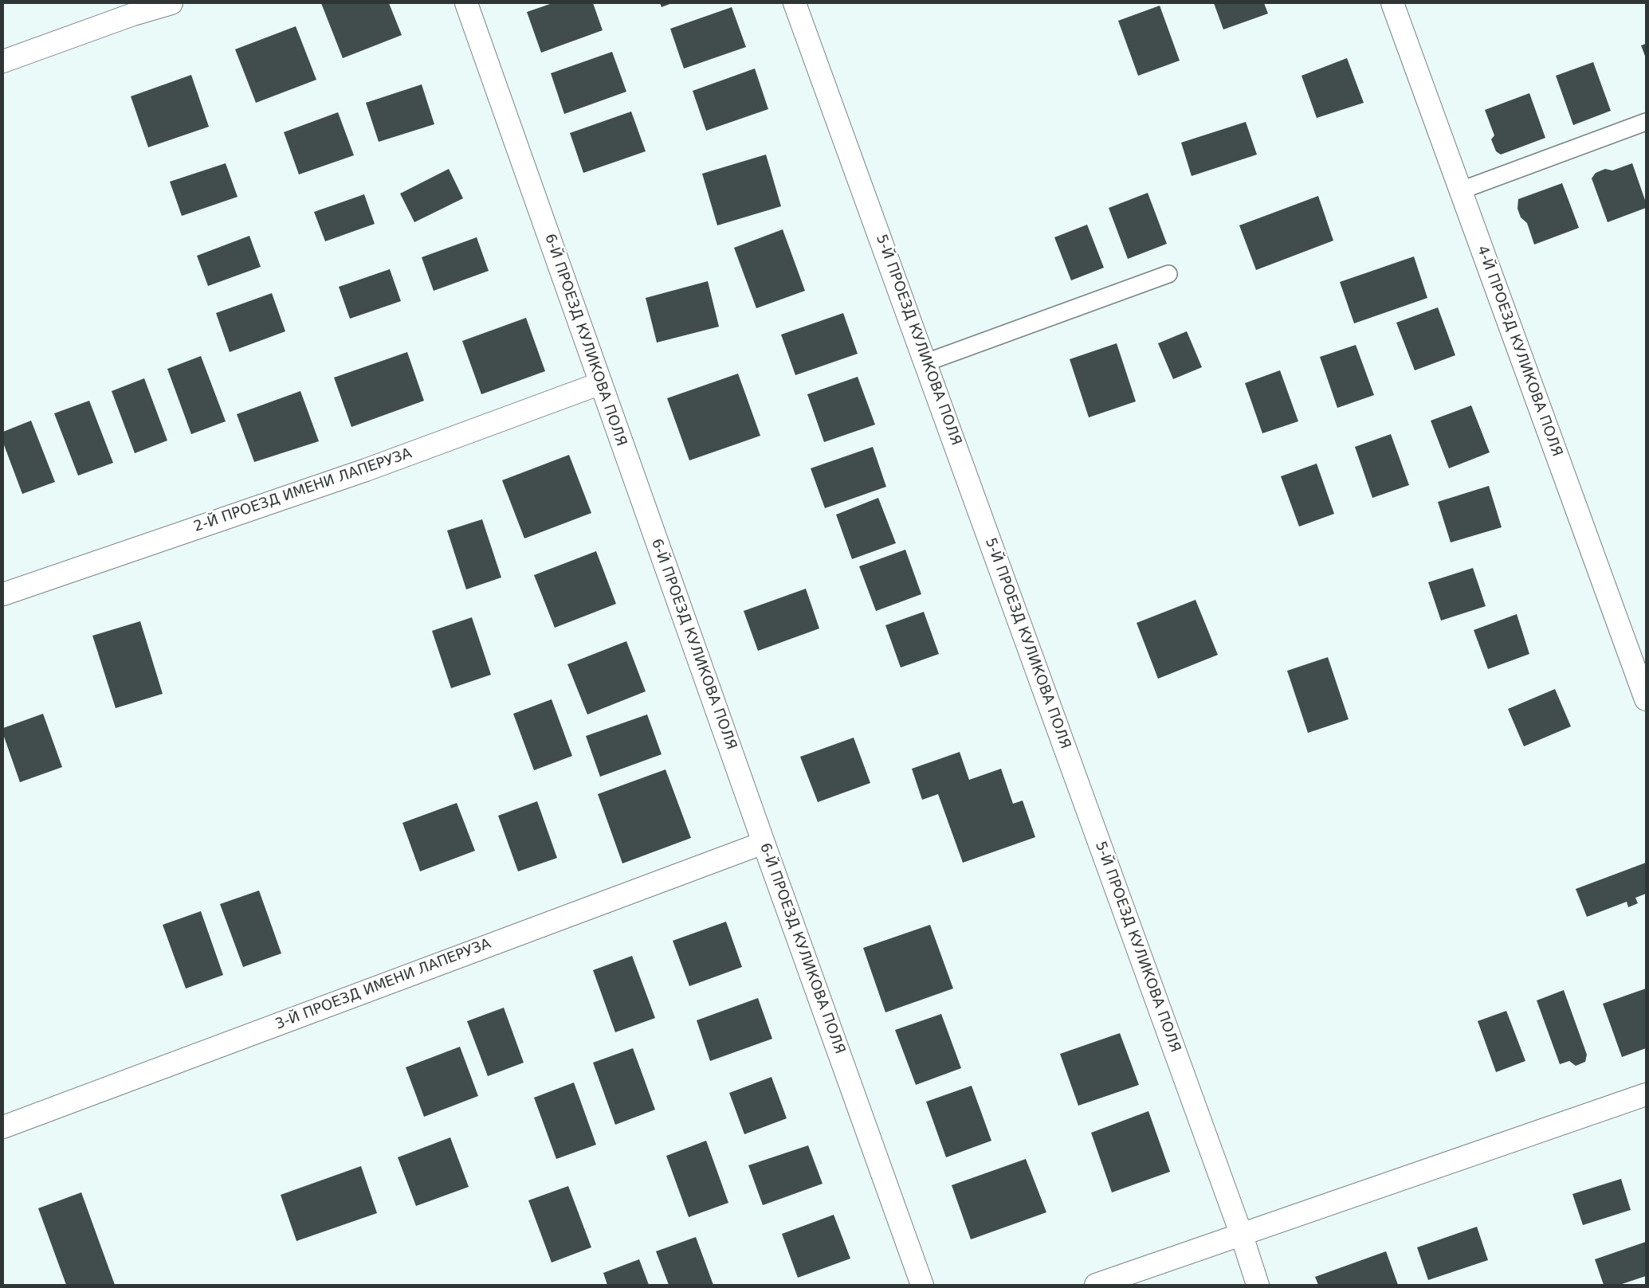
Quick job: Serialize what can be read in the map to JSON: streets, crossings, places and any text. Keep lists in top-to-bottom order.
{
  "streets": {
    "street": [
      "6-Й ПРОЕЗД КУЛИКОВА ПОЛЯ",
      "5-Й ПРОЕЗД КУЛИКОВА ПОЛЯ",
      "4-Й ПРОЕЗД КУЛИКОВА ПОЛЯ",
      "2-Й ПРОЕЗД ИМЕНИ ЛАПЕРУЗА",
      "3-Й ПРОЕЗД ИМЕНИ ЛАПЕРУЗА"
    ]
  },
  "crossings": [
    ["6-Й ПРОЕЗД КУЛИКОВА ПОЛЯ", "2-Й ПРОЕЗД ИМЕНИ ЛАПЕРУЗА"],
    ["6-Й ПРОЕЗД КУЛИКОВА ПОЛЯ", "3-Й ПРОЕЗД ИМЕНИ ЛАПЕРУЗА"]
  ]
}
